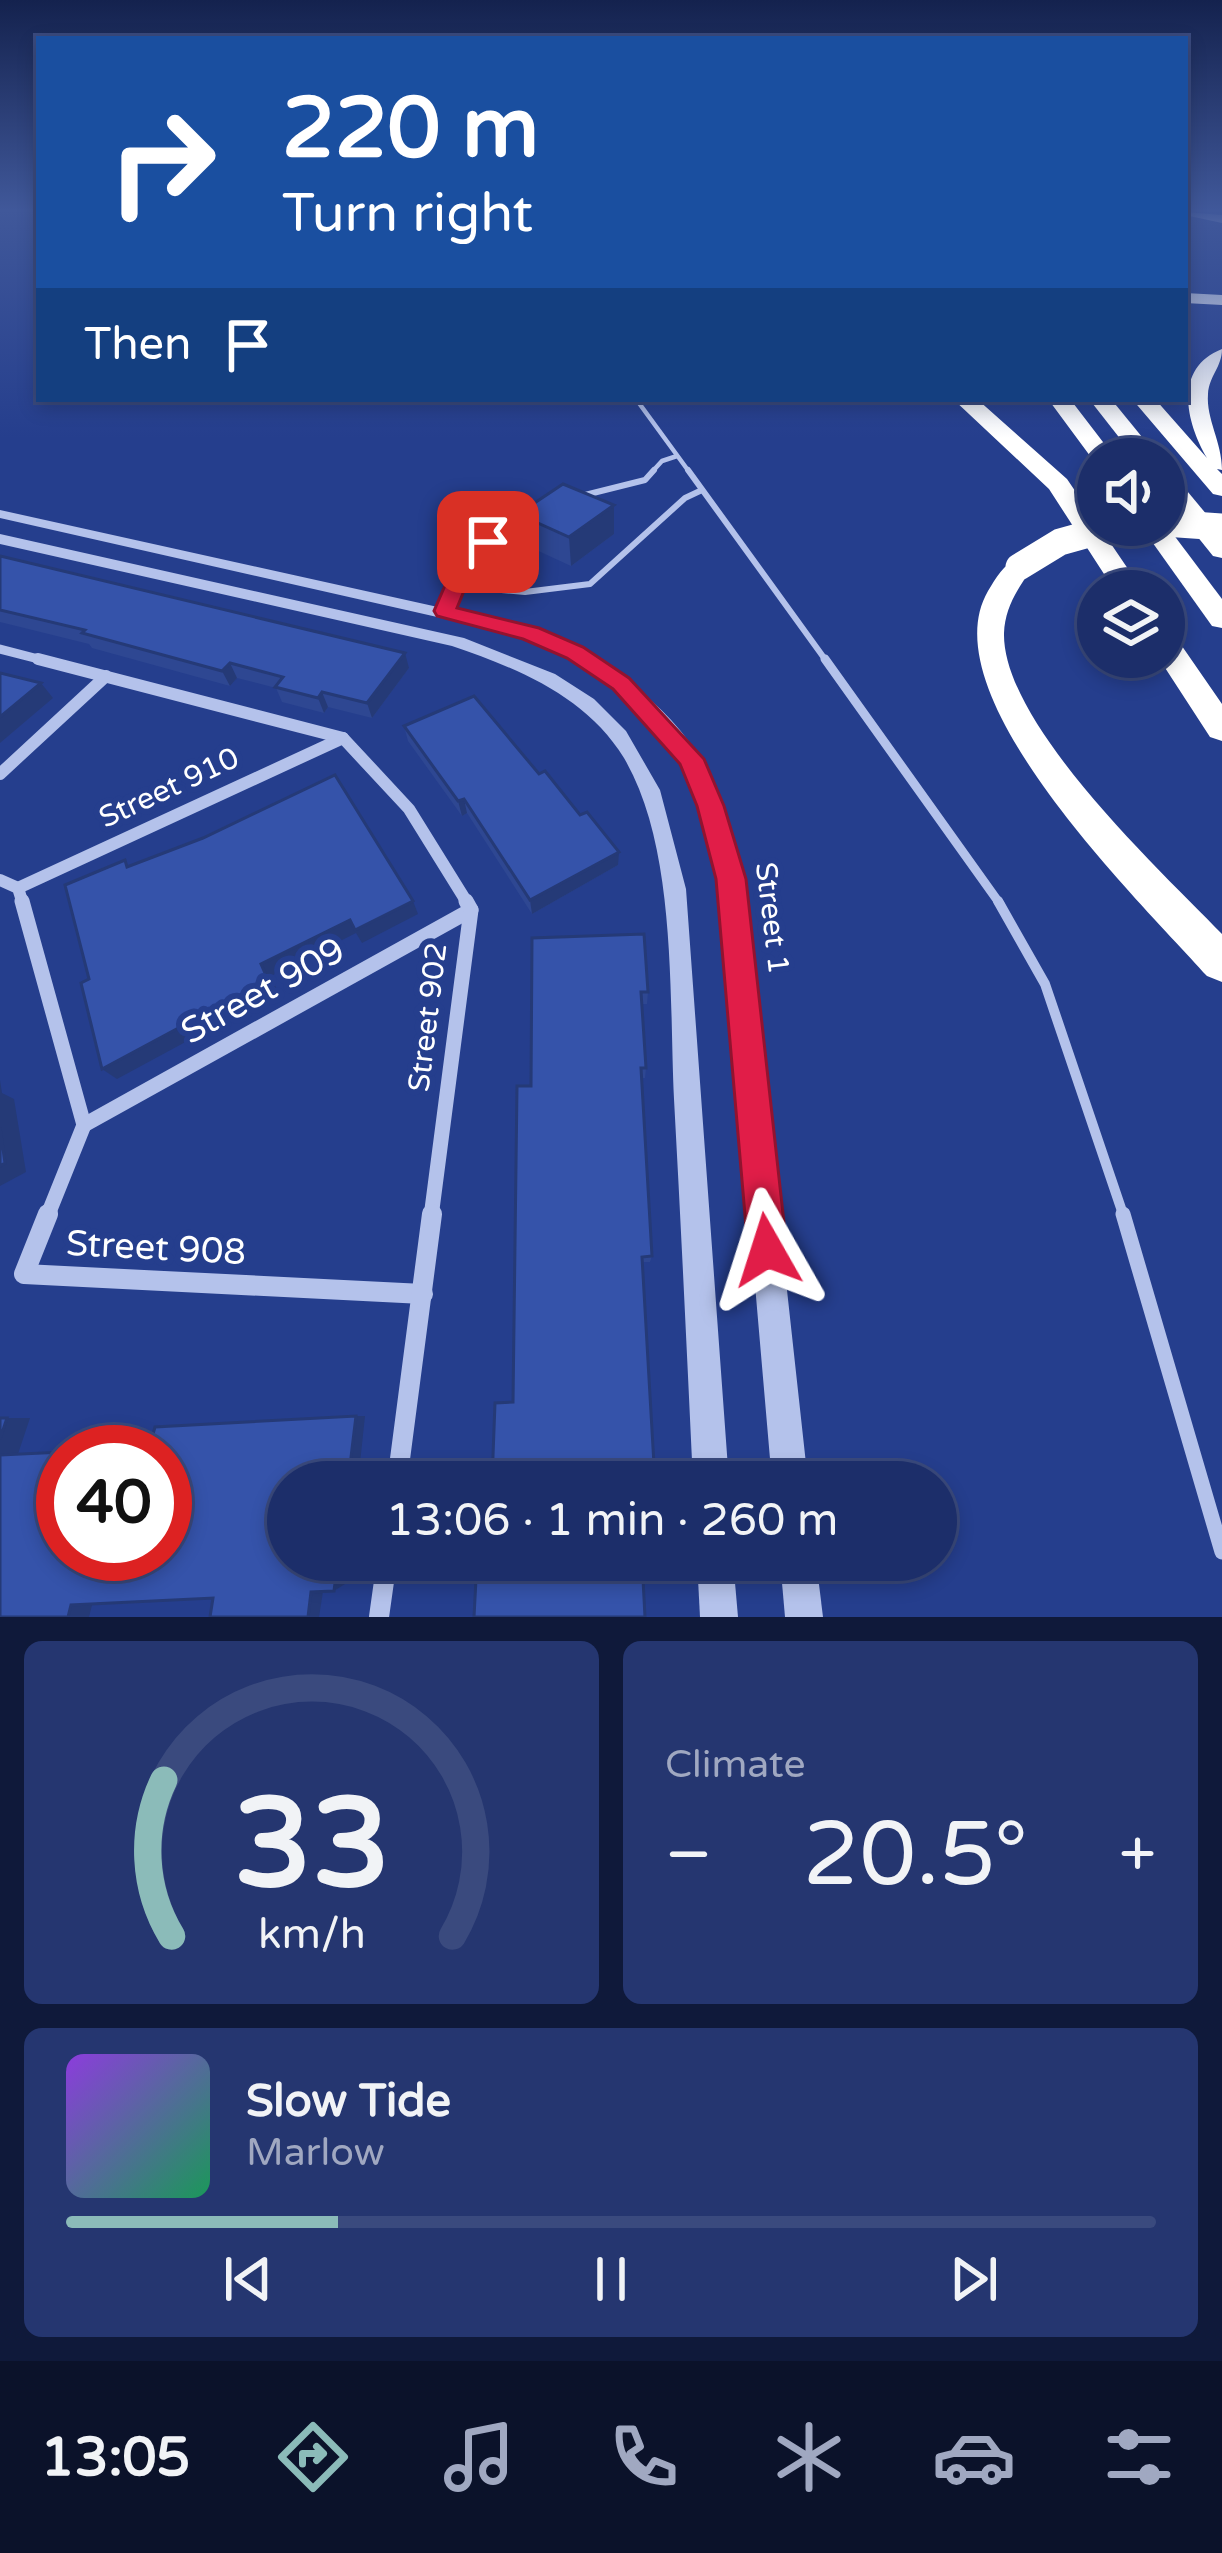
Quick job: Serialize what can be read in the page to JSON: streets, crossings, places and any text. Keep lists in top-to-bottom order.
{
  "streets": {
    "street": [
      "Street 910",
      "Street 1",
      "Street 909",
      "Street 902",
      "Street 908"
    ]
  },
  "crossings": [
    ["Street 910", "Street 902"],
    ["Street 909", "Street 902"],
    ["Street 909", "Street 908"],
    ["Street 902", "Street 908"]
  ],
  "page": {
    "turn": ["220 m", "Turn right"],
    "then": "Then",
    "limit": "40",
    "trip": "13:06 · 1 min · 260 m",
    "tile": "Climate",
    "heat": ["−", "20.5°", "+"],
    "song": ["Slow Tide", "Marlow"],
    "tabs": "13:05",
    "gauge": ["33", "km/h"]
  }
}
